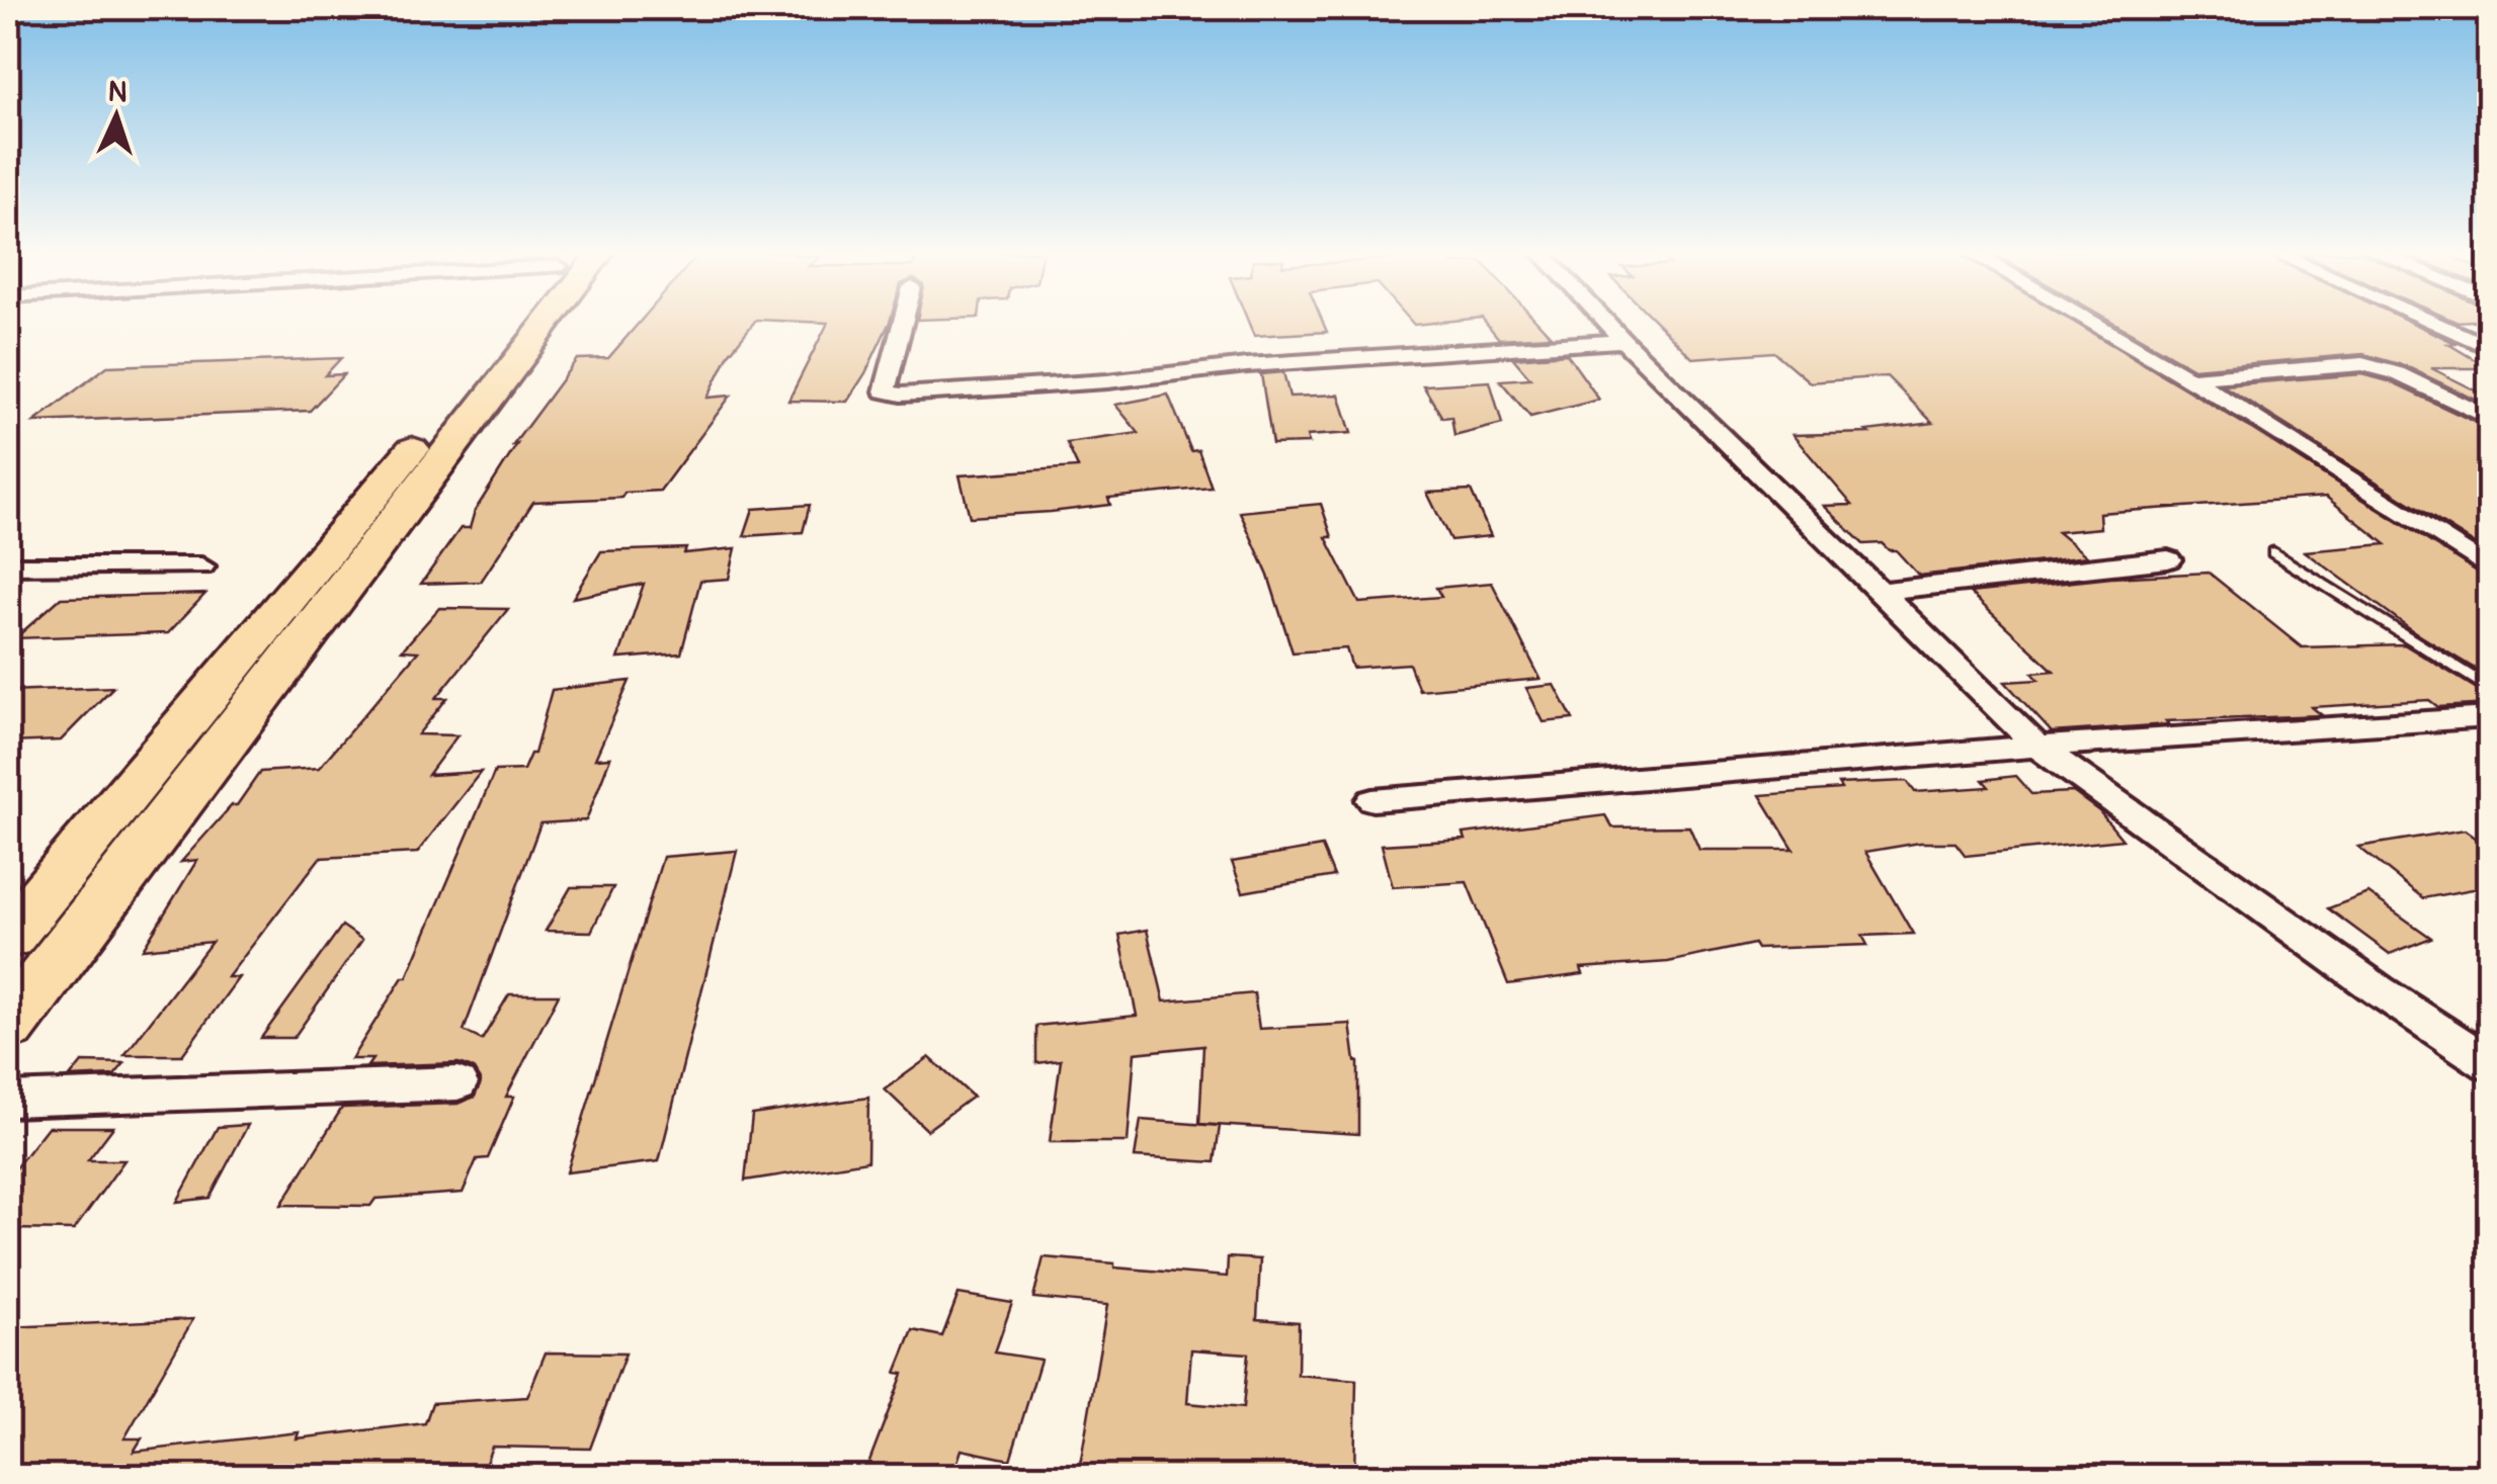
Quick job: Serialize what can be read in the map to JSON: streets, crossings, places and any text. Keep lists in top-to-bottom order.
{
  "north": "top"
}
